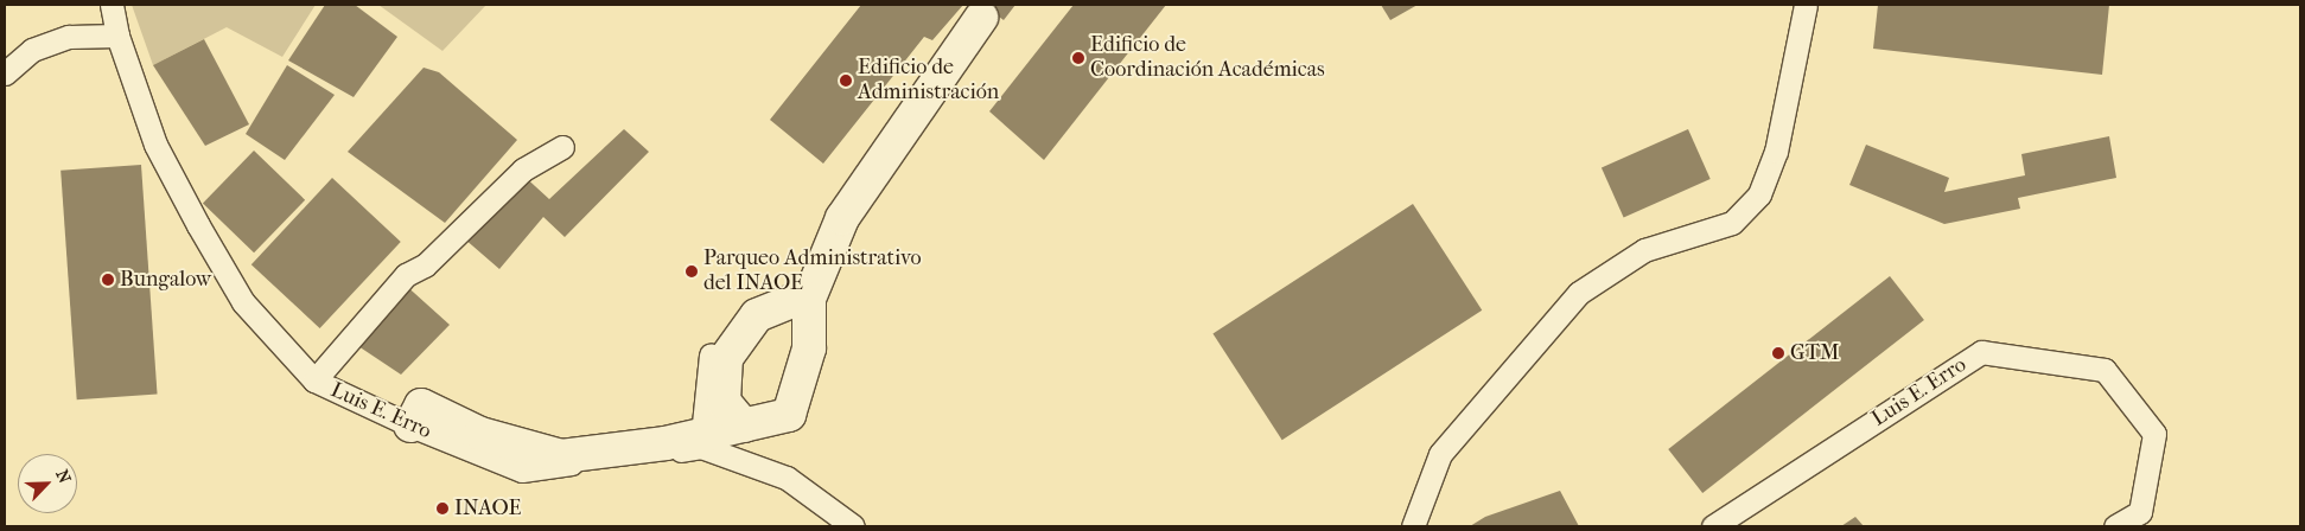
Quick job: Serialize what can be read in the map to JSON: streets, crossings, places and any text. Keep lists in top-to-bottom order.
{
  "streets": {
    "lane": ["Luis E. Erro"]
  },
  "places": [
    "Edificio de Coordinación Académicas",
    "Edificio de Administración",
    "Parqueo Administrativo del INAOE",
    "Bungalow",
    "GTM",
    "INAOE"
  ],
  "north": "top right"
}
